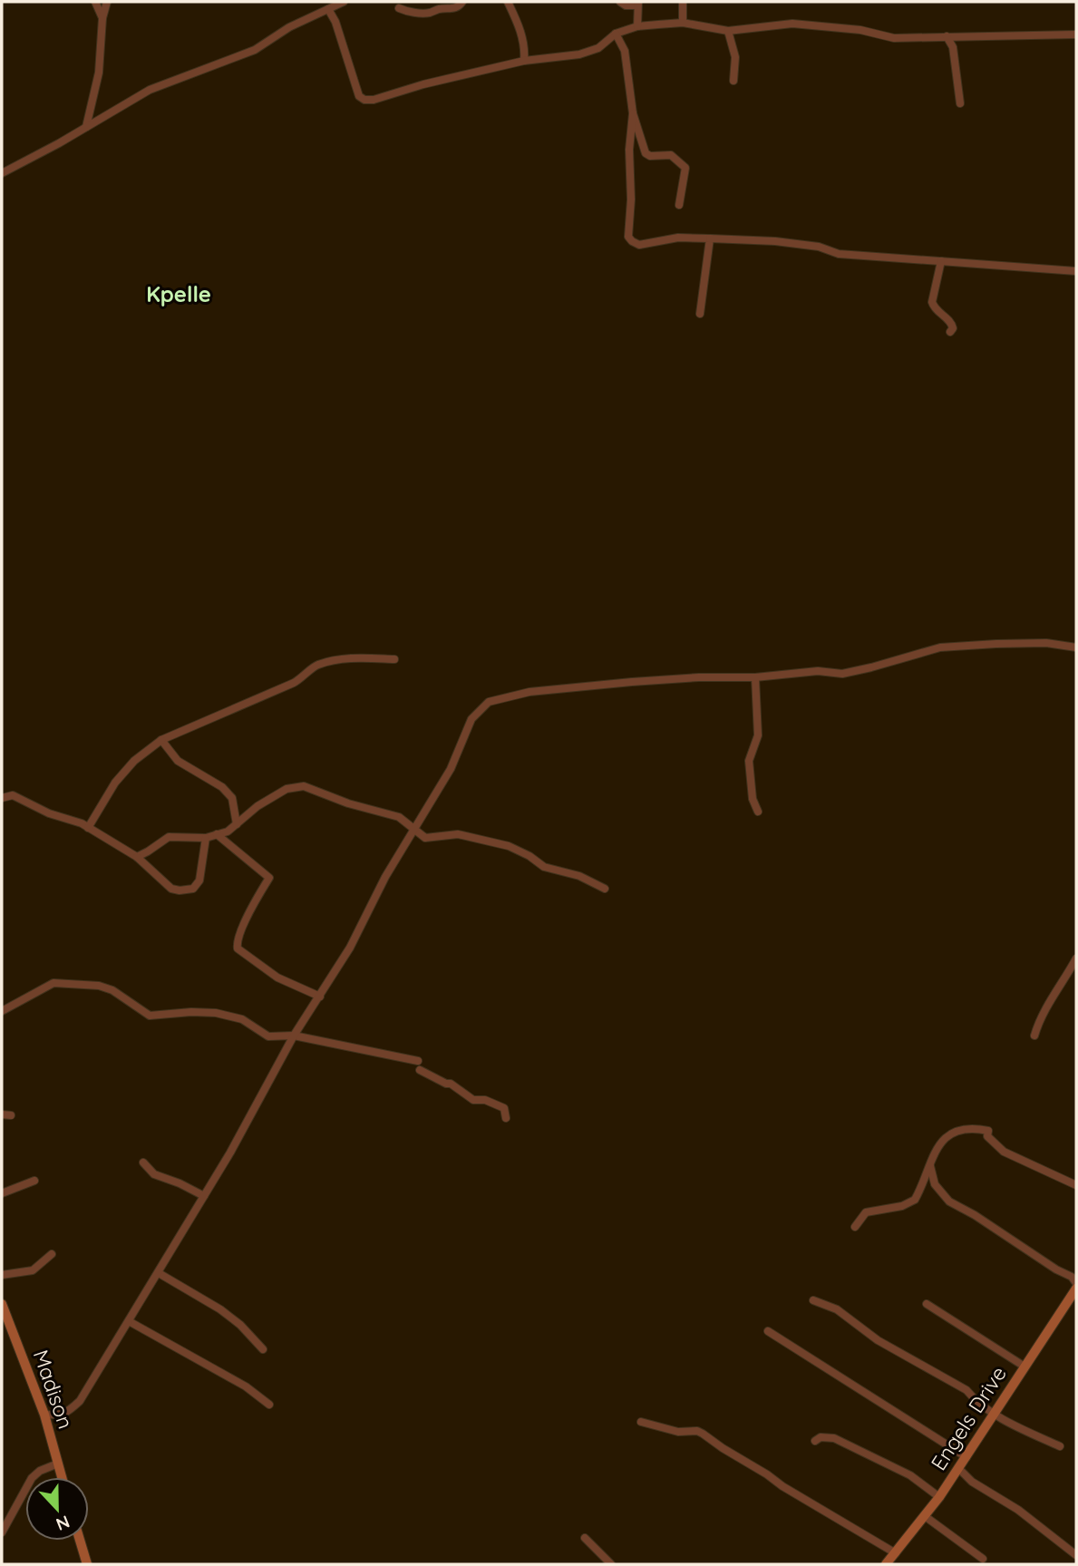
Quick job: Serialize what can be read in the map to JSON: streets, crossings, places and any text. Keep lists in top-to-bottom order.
{
  "streets": {
    "street": ["Madison", "Engels Drive"]
  },
  "districts": ["Kpelle"],
  "north": "bottom"
}
